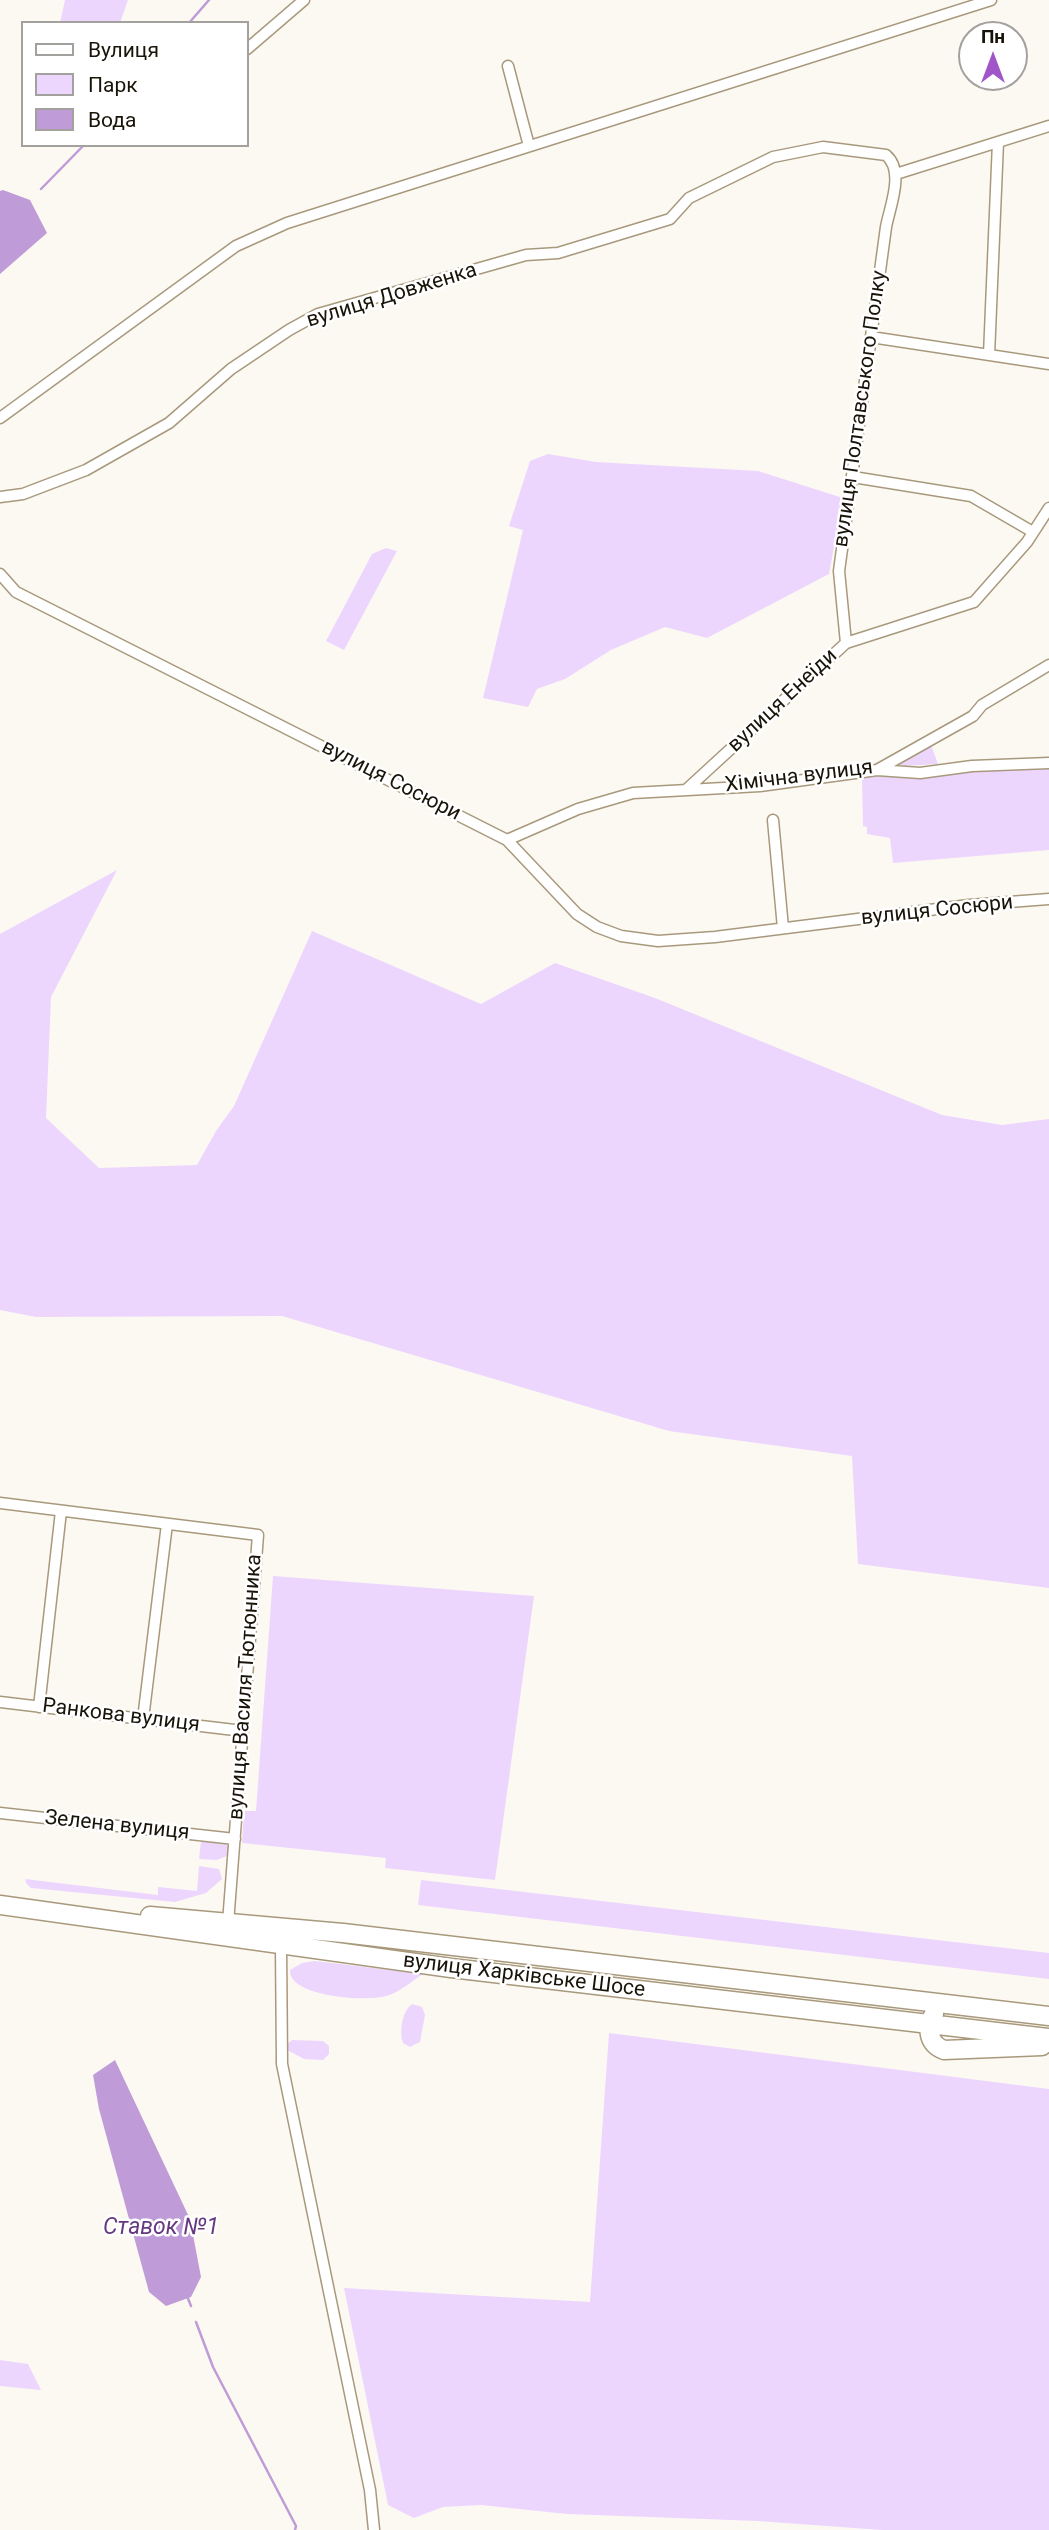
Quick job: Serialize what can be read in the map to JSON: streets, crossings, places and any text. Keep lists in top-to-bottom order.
{
  "streets": {
    "highway": ["вулиця Харківське Шосе"],
    "street": [
      "вулиця Довженка",
      "вулиця Полтавського Полку",
      "вулиця Енеїди",
      "Хімічна вулиця",
      "вулиця Сосюри",
      "вулиця Василя Тютюнника",
      "Ранкова вулиця",
      "Зелена вулиця"
    ]
  },
  "crossings": [
    ["вулиця Довженка", "вулиця Полтавського Полку"],
    ["вулиця Полтавського Полку", "вулиця Енеїди"],
    ["вулиця Енеїди", "Хімічна вулиця"],
    ["Хімічна вулиця", "вулиця Сосюри"],
    ["вулиця Василя Тютюнника", "Ранкова вулиця"],
    ["вулиця Василя Тютюнника", "Зелена вулиця"],
    ["вулиця Василя Тютюнника", "вулиця Харківське Шосе"]
  ],
  "water": ["Ставок №1"],
  "legend": ["Вулиця", "Парк", "Вода"],
  "north": "top"
}
